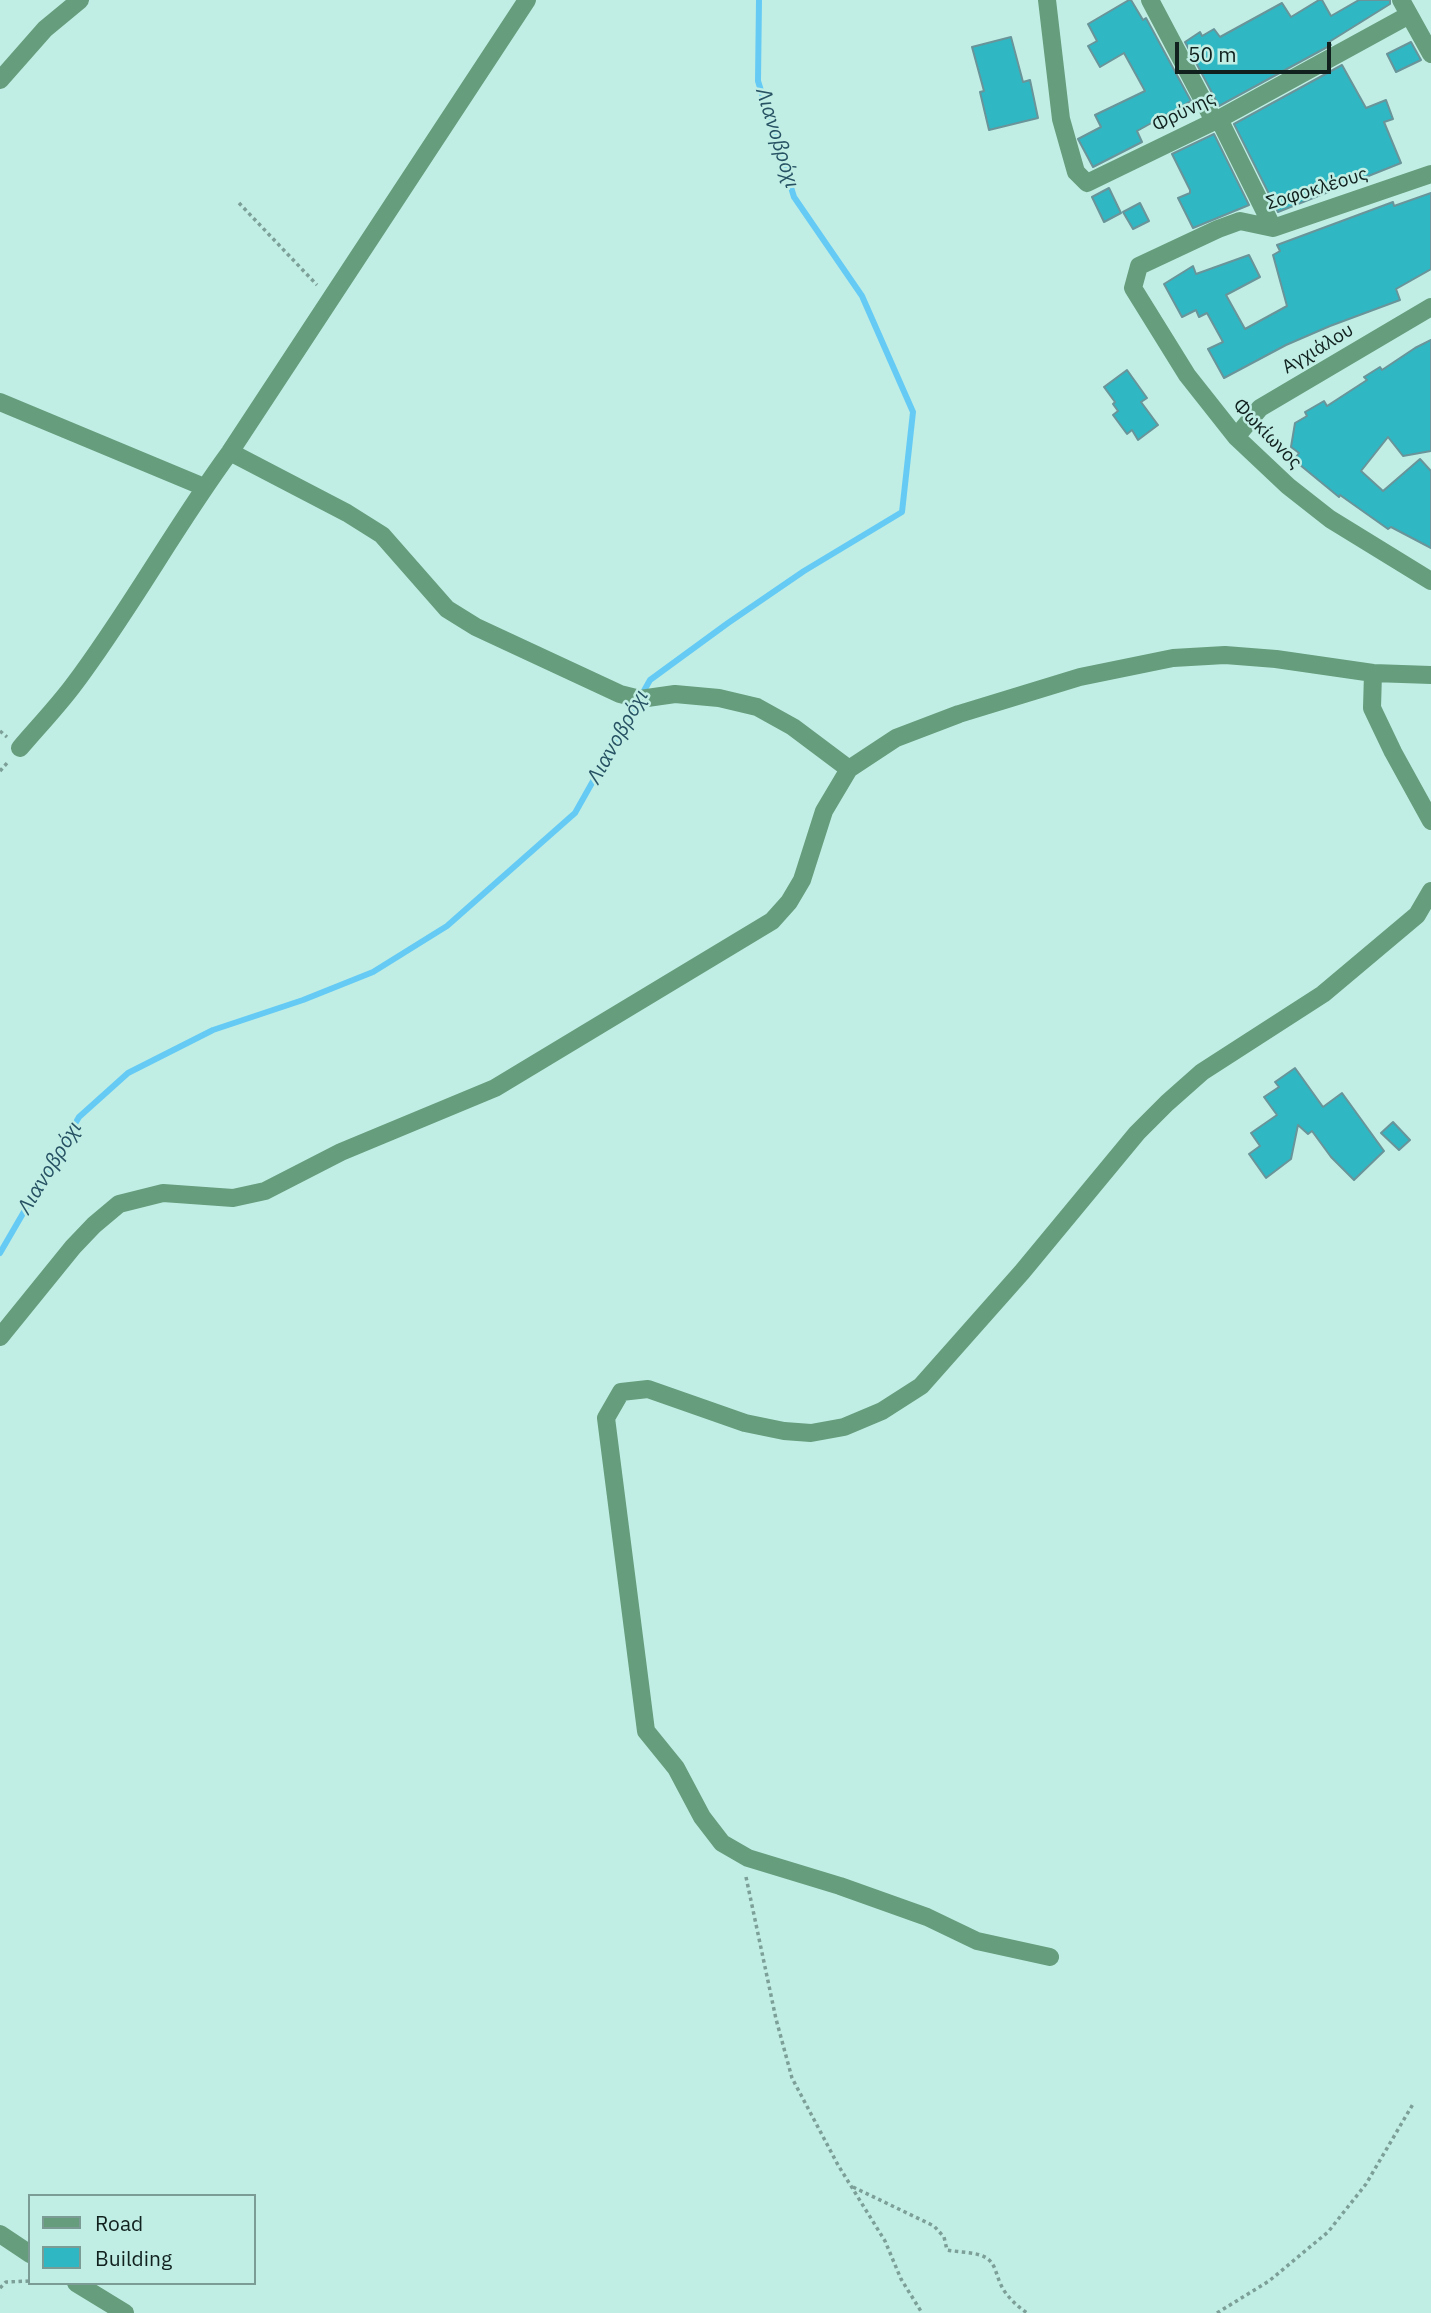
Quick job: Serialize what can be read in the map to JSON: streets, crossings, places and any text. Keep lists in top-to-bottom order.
{
  "streets": {
    "street": [
      "Φρύνης",
      "Σοφοκλέους",
      "Αγχιάλου",
      "Φωκίωνος"
    ]
  },
  "crossings": [
    ["Σοφοκλέους", "Φωκίωνος"],
    ["Αγχιάλου", "Φωκίωνος"]
  ],
  "water": ["Λιανοβρόχι"],
  "legend": ["Road", "Building"],
  "scale_bar": "50 m"
}
